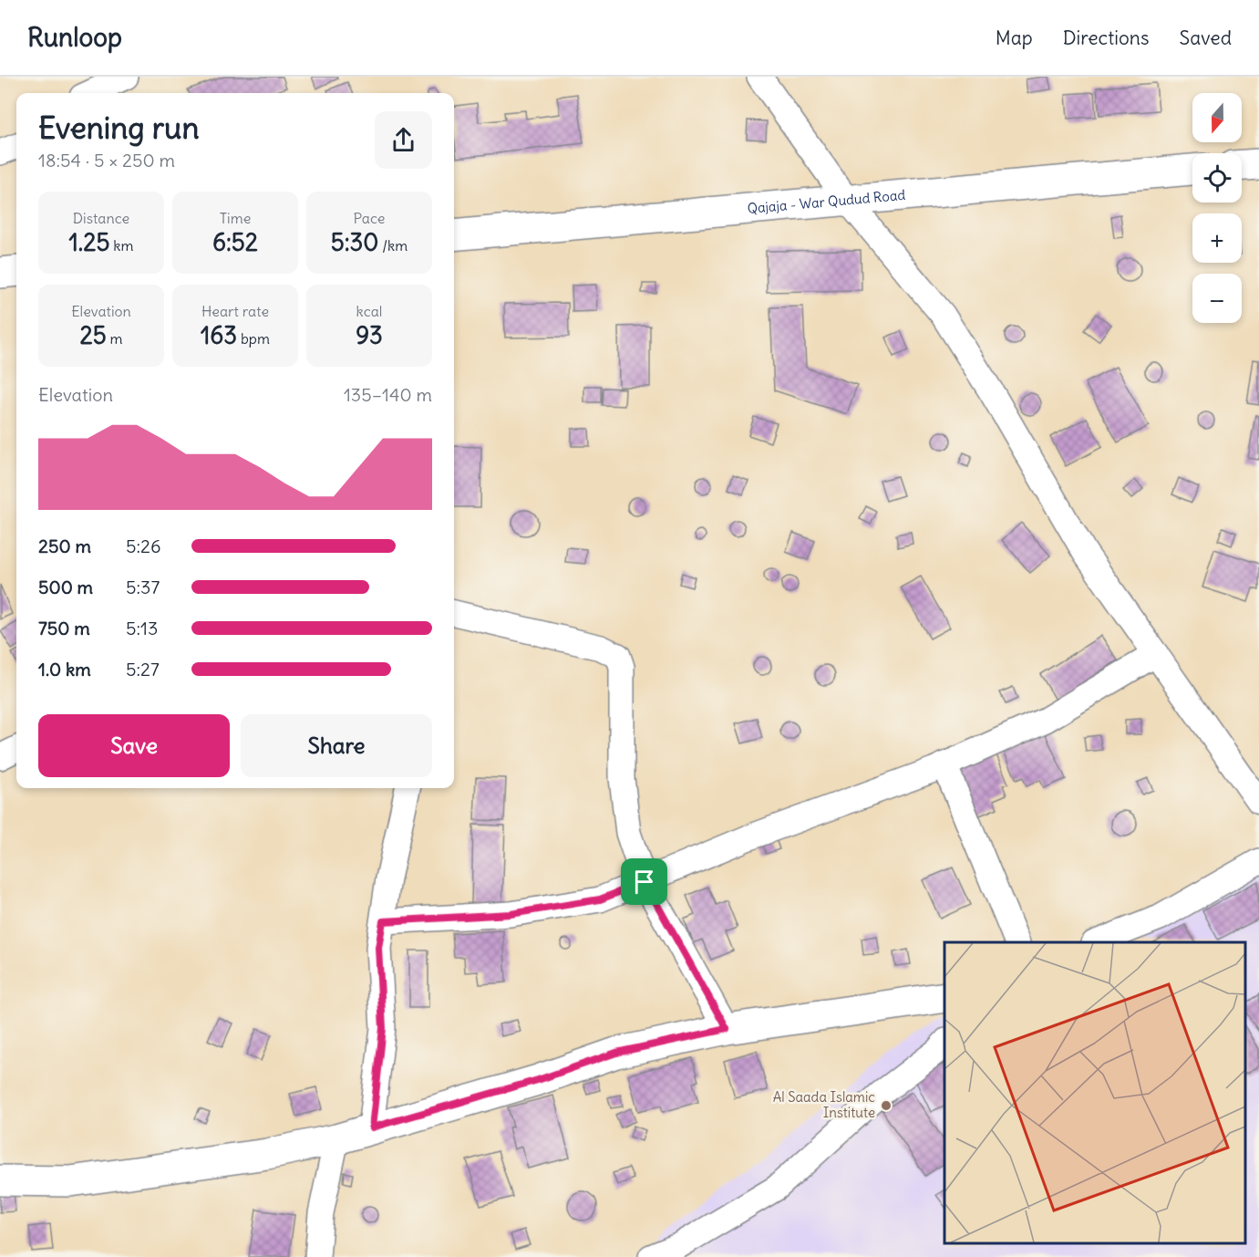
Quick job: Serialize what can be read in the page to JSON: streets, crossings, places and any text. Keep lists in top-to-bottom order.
{
  "streets": {
    "street": ["Qajaja - War Qudud Road"]
  },
  "places": ["Al Saada Islamic Institute"],
  "north": "bottom",
  "page": {
    "header": "Runloop",
    "nav": ["Map", "Directions", "Saved"],
    "map_buttons": ["+", "−"],
    "heading": ["Evening run", "18:54 · 5 × 250 m"],
    "stats": [
      ["Distance", "1.25 km"],
      ["Time", "6:52"],
      ["Pace", "5:30 /km"],
      ["Elevation", "25 m"],
      ["Heart rate", "163 bpm"],
      ["kcal", "93"]
    ],
    "chart": ["Elevation", "135–140 m"],
    "list": [
      {
        "name": "250 m",
        "note": "5:26"
      },
      {
        "name": "500 m",
        "note": "5:37"
      },
      {
        "name": "750 m",
        "note": "5:13"
      },
      {
        "name": "1.0 km",
        "note": "5:27"
      }
    ],
    "buttons": ["Save", "Share"]
  }
}
